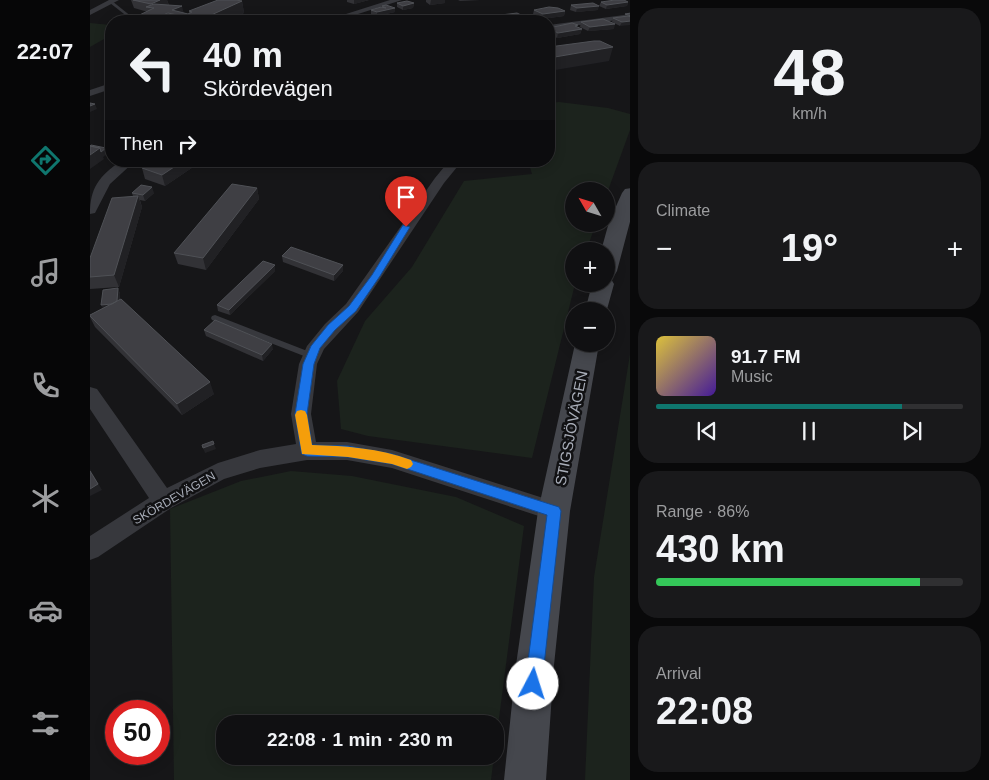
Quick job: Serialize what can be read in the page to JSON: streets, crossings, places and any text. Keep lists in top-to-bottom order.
{
  "streets": {
    "main road": ["STIGSJÖVÄGEN"],
    "street": ["SKÖRDEVÄGEN"]
  },
  "crossings": [
    ["STIGSJÖVÄGEN", "SKÖRDEVÄGEN"]
  ],
  "north": "top left",
  "page": {
    "tabs": "22:07",
    "tile": [
      ["48", "km/h"],
      "Climate",
      ["Range · 86%", "430 km"],
      ["Arrival", "22:08"]
    ],
    "turn": ["40 m", "Skördevägen"],
    "then": "Then",
    "map_buttons": ["+", "−"],
    "heat": ["−", "19°", "+"],
    "song": ["91.7 FM", "Music"],
    "limit": "50",
    "trip": "22:08 · 1 min · 230 m"
  }
}
